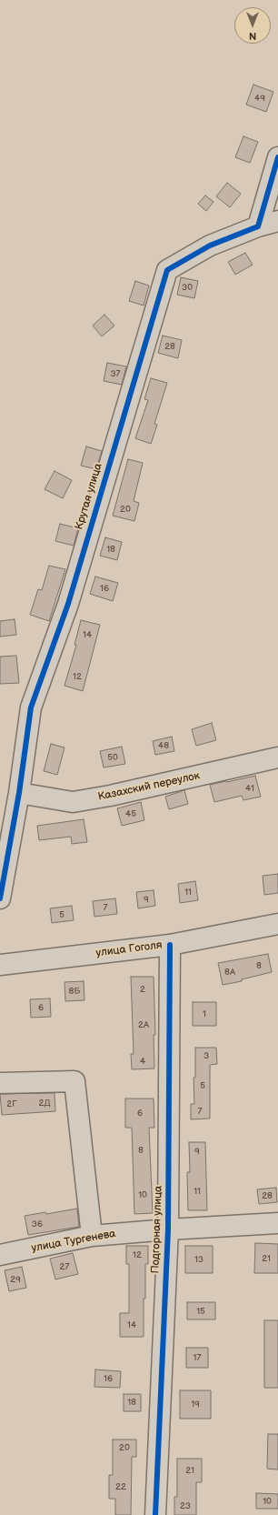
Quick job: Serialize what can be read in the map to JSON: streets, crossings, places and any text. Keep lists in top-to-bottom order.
{
  "streets": {
    "street": [
      "Крутая улица",
      "Казахский переулок",
      "улица Гоголя",
      "Подгорная улица",
      "улица Тургенева"
    ]
  },
  "crossings": [
    ["Крутая улица", "Казахский переулок"],
    ["улица Гоголя", "Подгорная улица"],
    ["Подгорная улица", "улица Тургенева"]
  ],
  "house_numbers": [
    "49",
    "30",
    "28",
    "37",
    "20",
    "18",
    "16",
    "14",
    "12",
    "48",
    "50",
    "41",
    "45",
    "11",
    "9",
    "7",
    "5",
    "8",
    "8А",
    "2",
    "8Б",
    "6",
    "1",
    "2А",
    "3",
    "4",
    "5",
    "2Д",
    "2Г",
    "7",
    "6",
    "8",
    "9",
    "11",
    "10",
    "28",
    "36",
    "12",
    "21",
    "13",
    "27",
    "29",
    "15",
    "14",
    "17",
    "16",
    "18",
    "19",
    "20",
    "21",
    "22",
    "10",
    "23"
  ],
  "north": "bottom"
}
